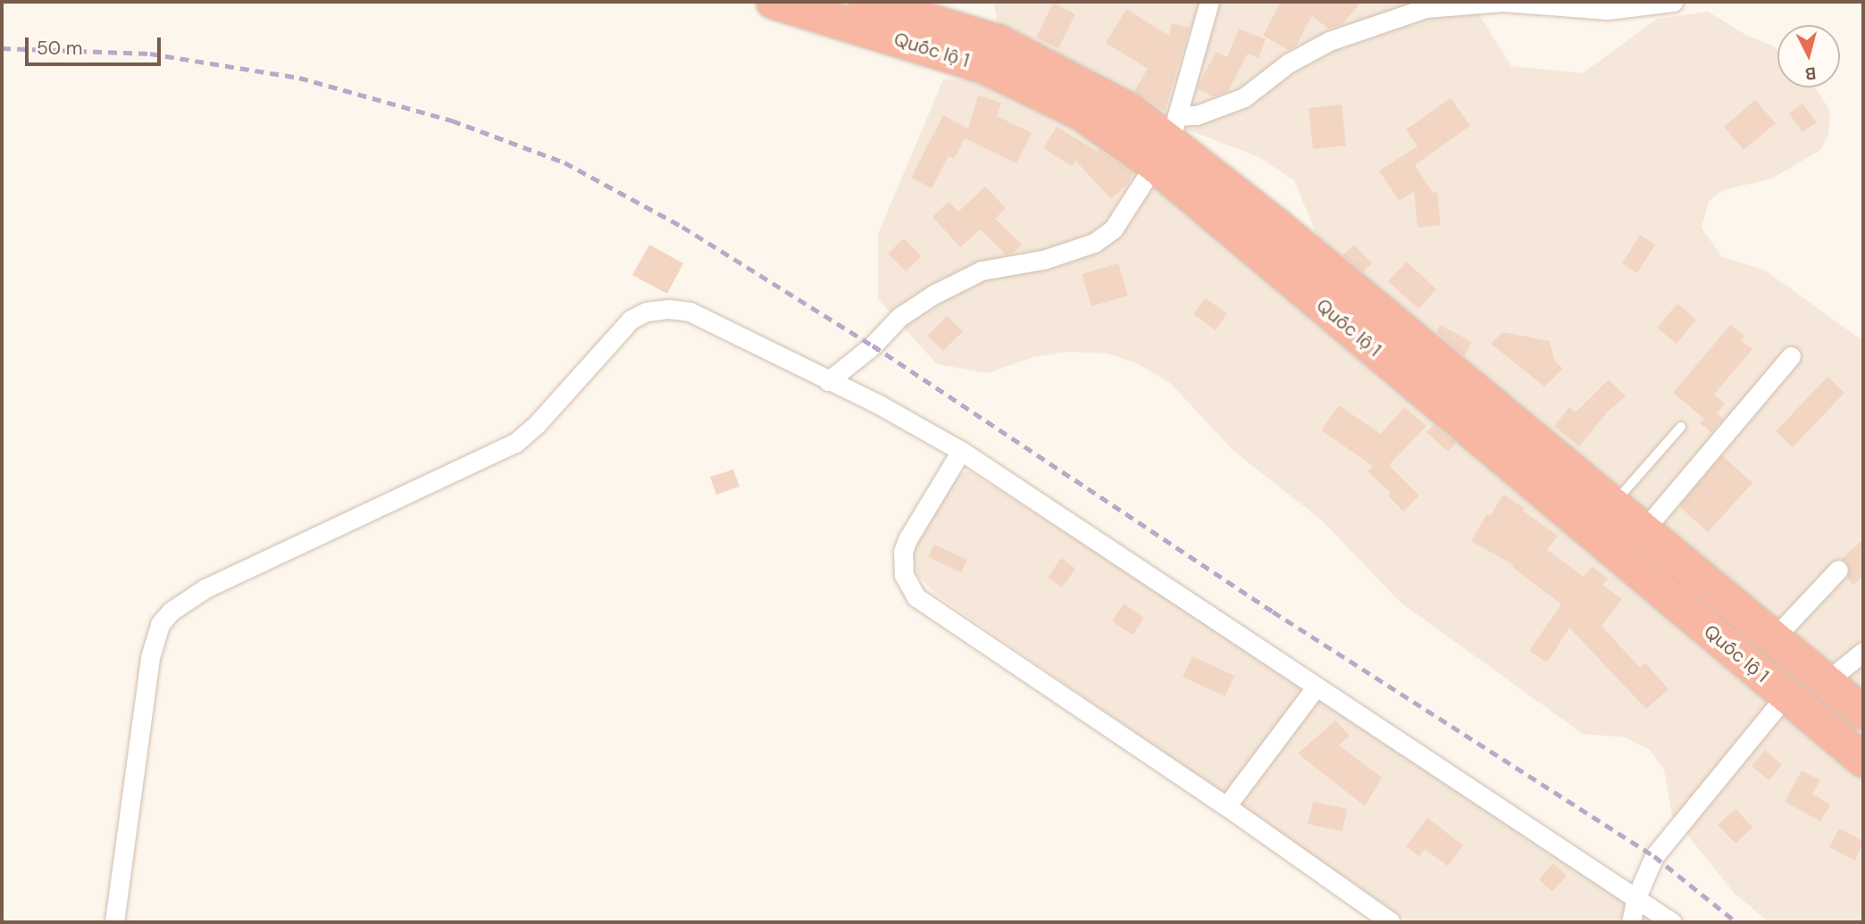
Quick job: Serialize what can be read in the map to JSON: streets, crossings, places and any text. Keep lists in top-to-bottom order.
{
  "streets": {
    "highway": ["Quốc lộ 1"]
  },
  "scale_bar": "50 m",
  "north": "bottom"
}
